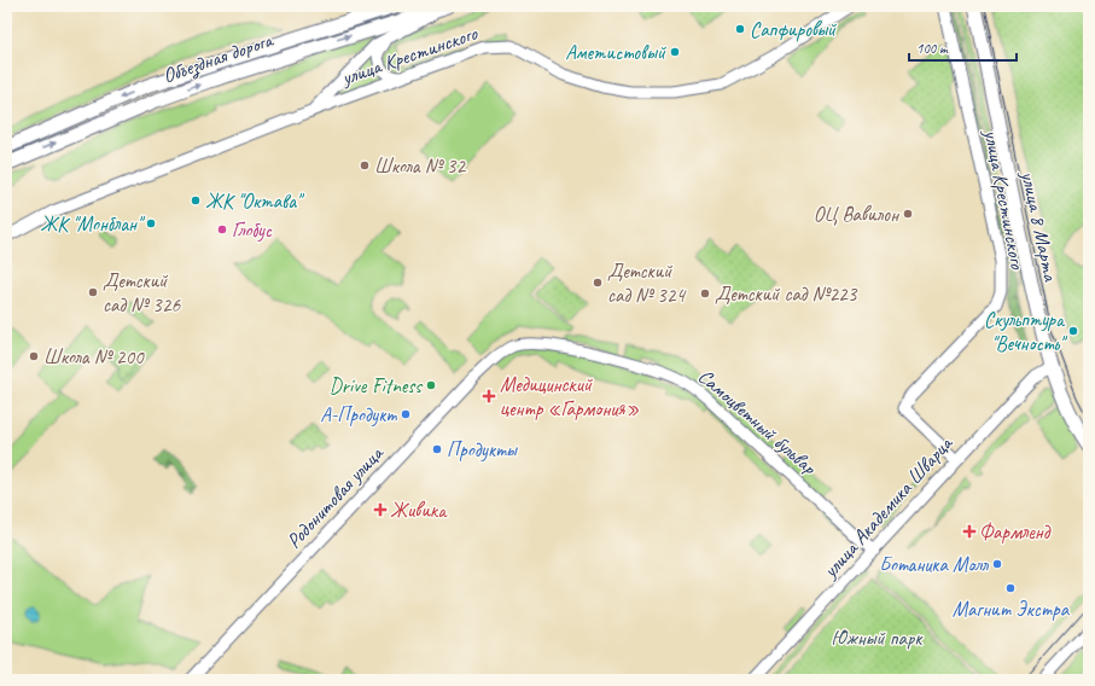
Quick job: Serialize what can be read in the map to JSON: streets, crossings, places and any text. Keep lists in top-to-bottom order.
{
  "streets": {
    "main road": ["Объездная дорога", "улица 8 Марта"],
    "street": [
      "улица Крестинского",
      "Самоцветный бульвар",
      "Родонитовая улица",
      "улица Академика Шварца"
    ]
  },
  "crossings": [
    ["улица Крестинского", "улица Академика Шварца"],
    ["улица 8 Марта", "улица Академика Шварца"],
    ["Самоцветный бульвар", "Родонитовая улица"],
    ["Самоцветный бульвар", "улица Академика Шварца"]
  ],
  "parks": ["Южный парк"],
  "places": {
    "other": [
      "Сапфировый",
      "Аметистовый",
      "Школа № 32",
      "ЖК \"Октава\"",
      "ОЦ Вавилон",
      "ЖК \"Монблан\"",
      "Глобус",
      "Детский сад № 324",
      "Детский сад № 326",
      "Детский сад №223",
      "Скульптура \"Вечность\"",
      "Школа № 200",
      "Drive Fitness",
      "А-Продукт",
      "Продукты",
      "Ботаника Молл",
      "Магнит Экстра"
    ],
    "health": ["Медицинский центр «Гармония»", "Живика", "Фармленд"]
  },
  "scale_bar": "100 m"
}
